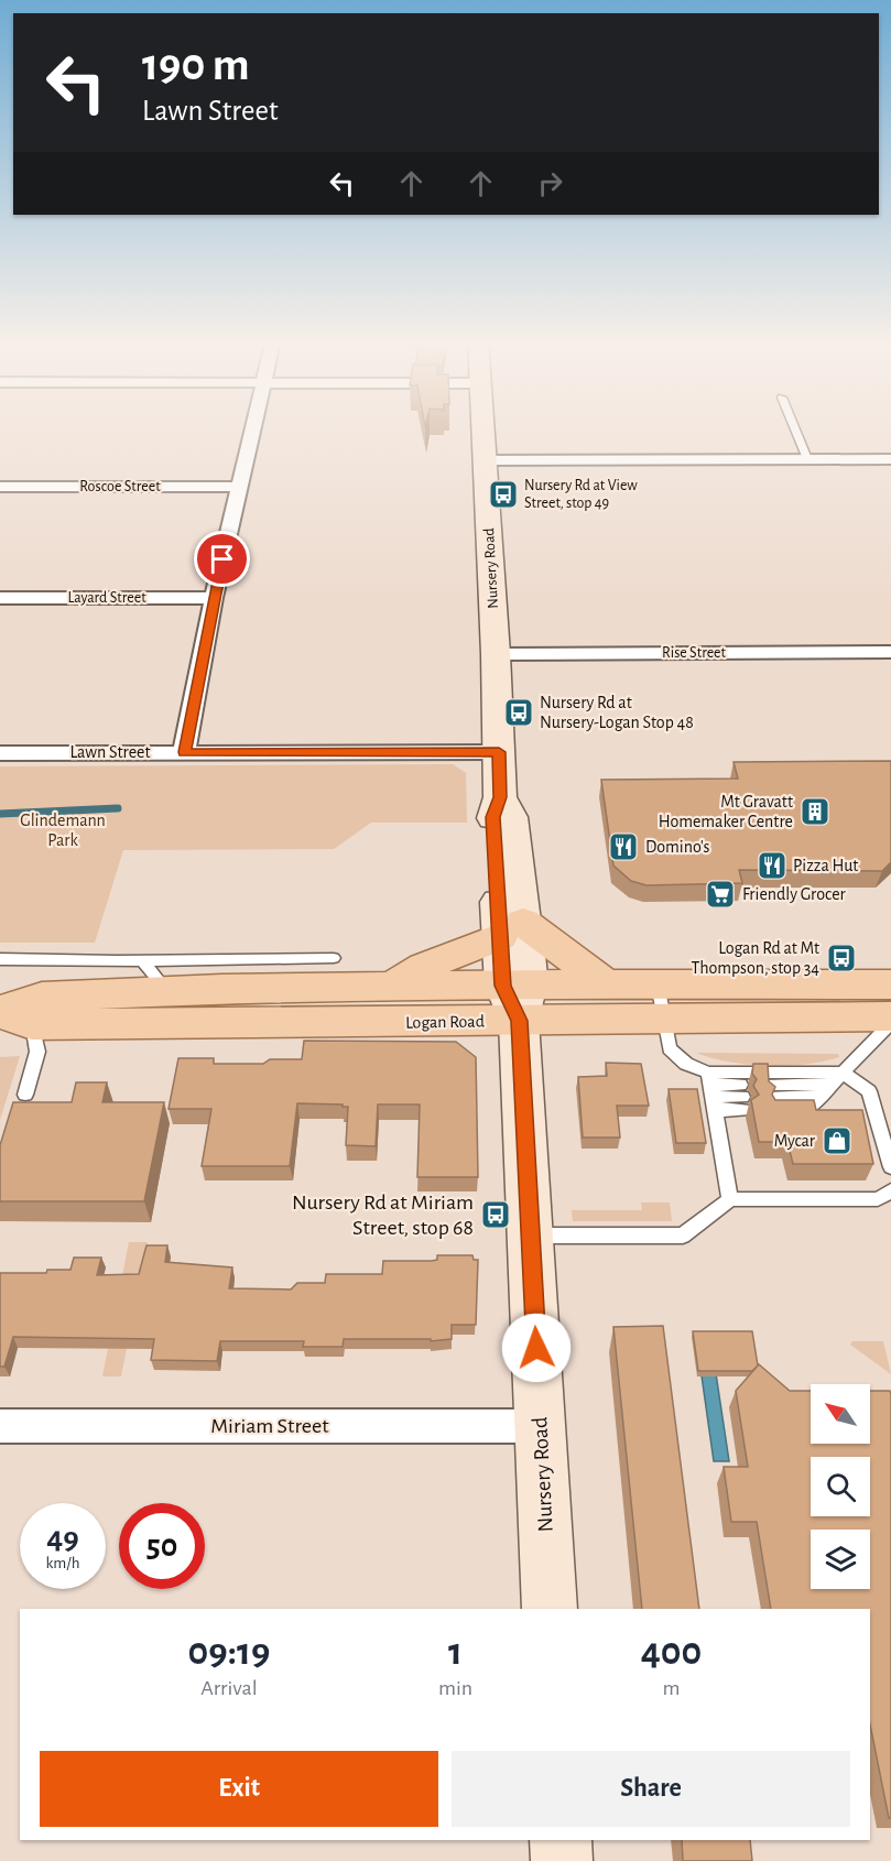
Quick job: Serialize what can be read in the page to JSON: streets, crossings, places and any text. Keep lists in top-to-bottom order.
{
  "streets": {
    "main road": ["Nursery Road", "Logan Road"],
    "street": [
      "Roscoe Street",
      "Layard Street",
      "Rise Street",
      "Lawn Street",
      "Miriam Street"
    ]
  },
  "crossings": [
    ["Nursery Road", "Rise Street"],
    ["Nursery Road", "Lawn Street"],
    ["Nursery Road", "Logan Road"],
    ["Nursery Road", "Miriam Street"]
  ],
  "parks": ["Glindemann Park"],
  "places": {
    "bus stop": [
      "Nursery Rd at View Street, stop 49",
      "Nursery Rd at Nursery-Logan Stop 48",
      "Logan Rd at Mt Thompson, stop 34",
      "Nursery Rd at Miriam Street, stop 68"
    ],
    "building": ["Mt Gravatt Homemaker Centre"],
    "restaurant": ["Domino's", "Pizza Hut"],
    "supermarket": ["Friendly Grocer"],
    "shop": ["Mycar"]
  },
  "north": "top left",
  "page": {
    "turn": ["190 m", "Lawn Street"],
    "speed": "49 km/h",
    "limit": "50",
    "eta": [
      "09:19",
      "Arrival",
      "1",
      "min",
      "400",
      "m"
    ],
    "buttons": ["Exit", "Share"]
  }
}
